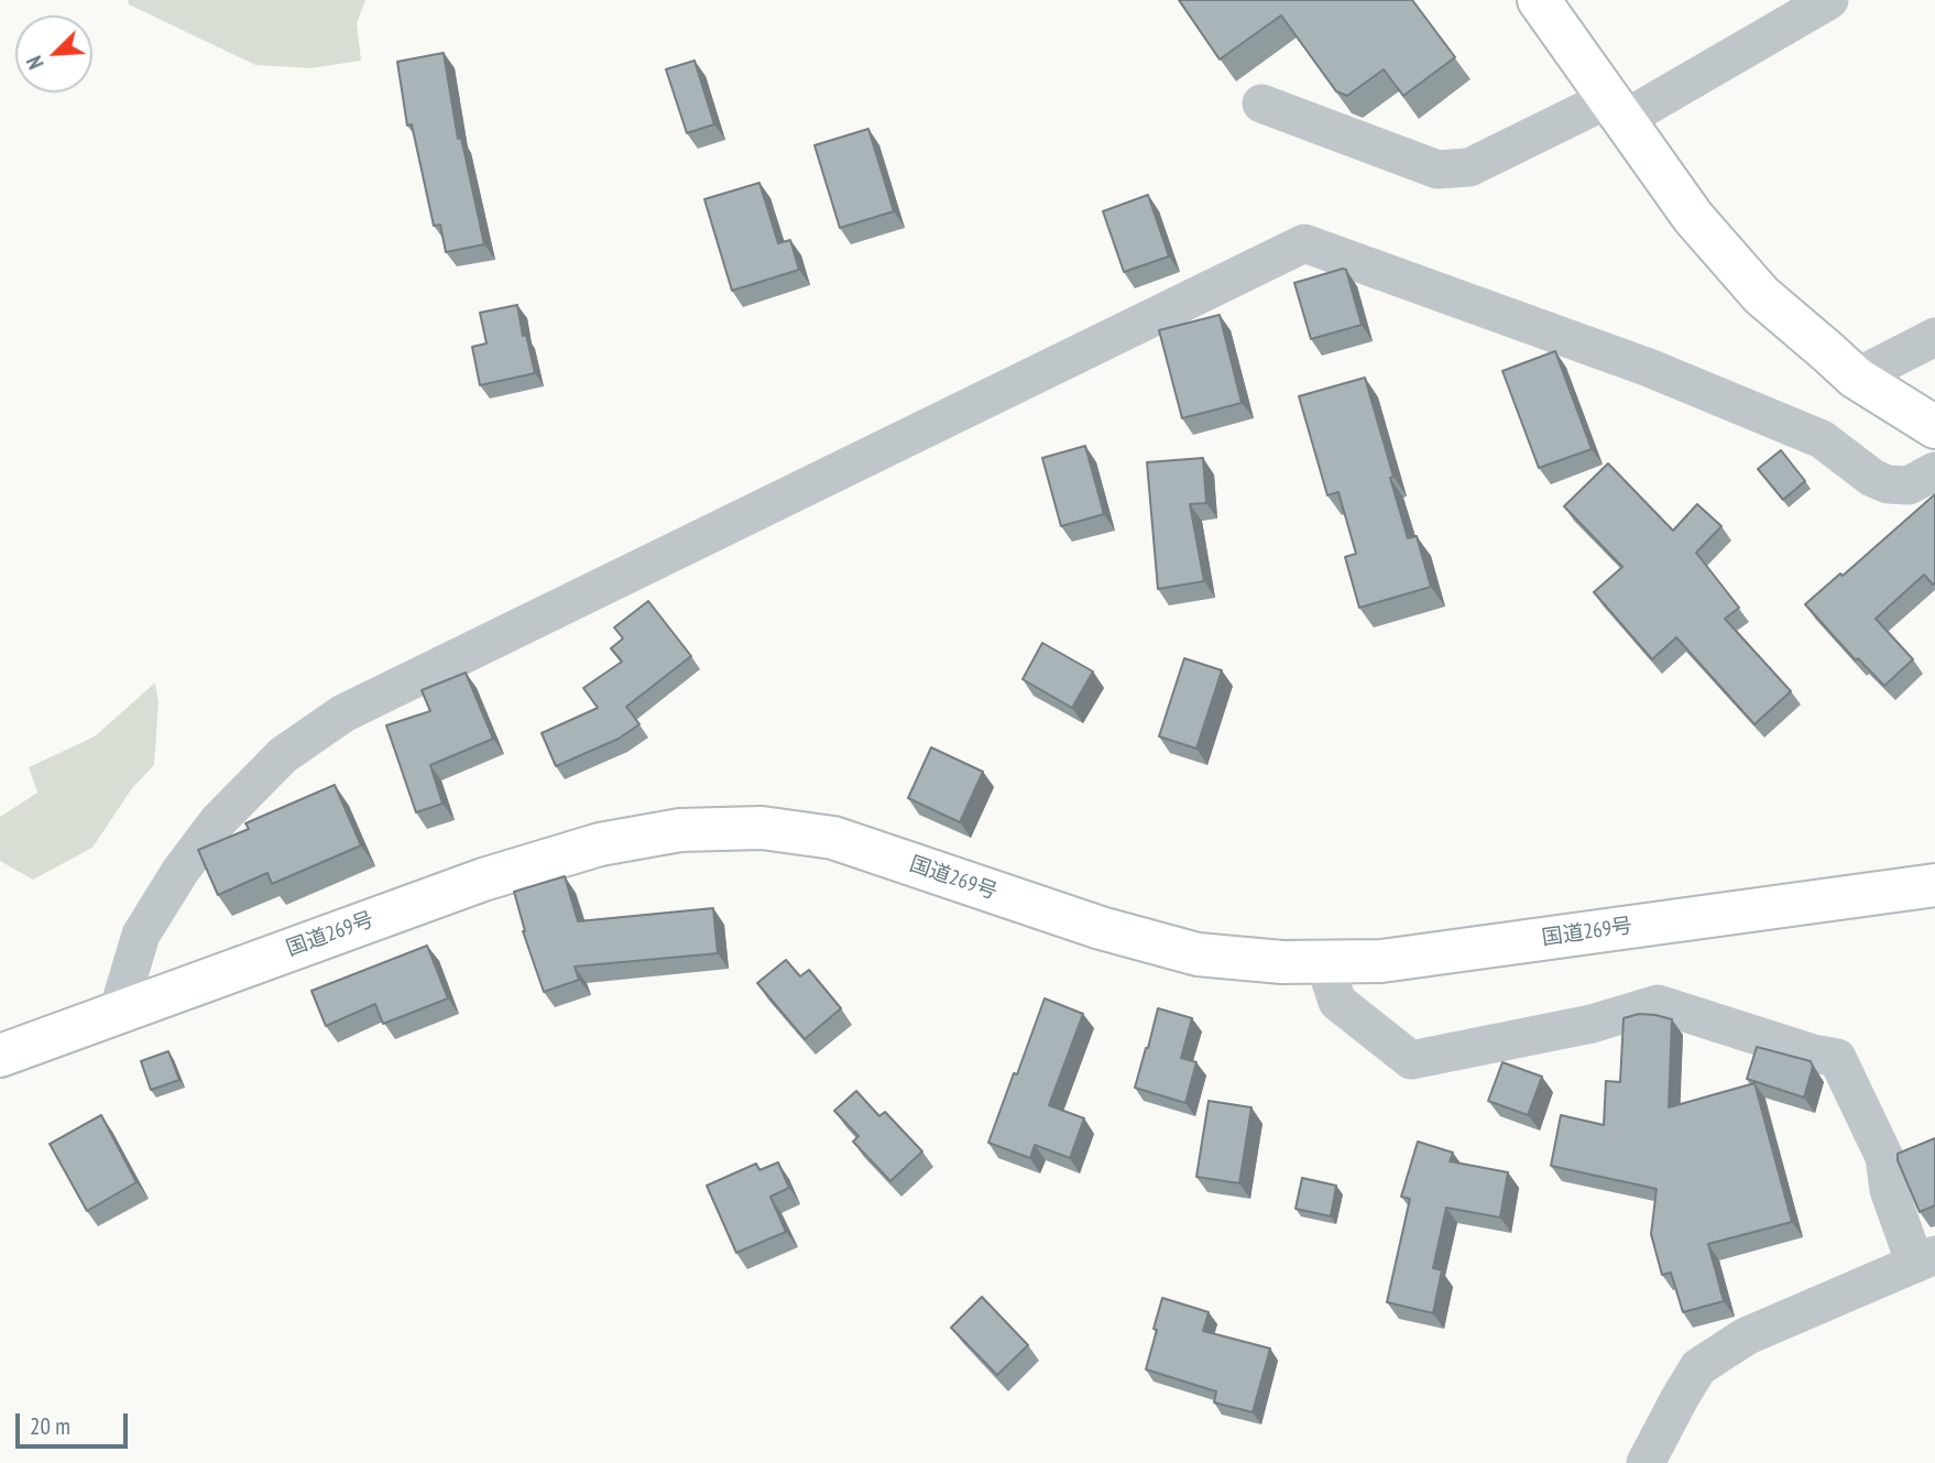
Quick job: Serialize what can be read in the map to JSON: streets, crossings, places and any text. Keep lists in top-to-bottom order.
{
  "streets": {
    "main road": ["国道269号"]
  },
  "scale_bar": "20 m",
  "north": "bottom left"
}
